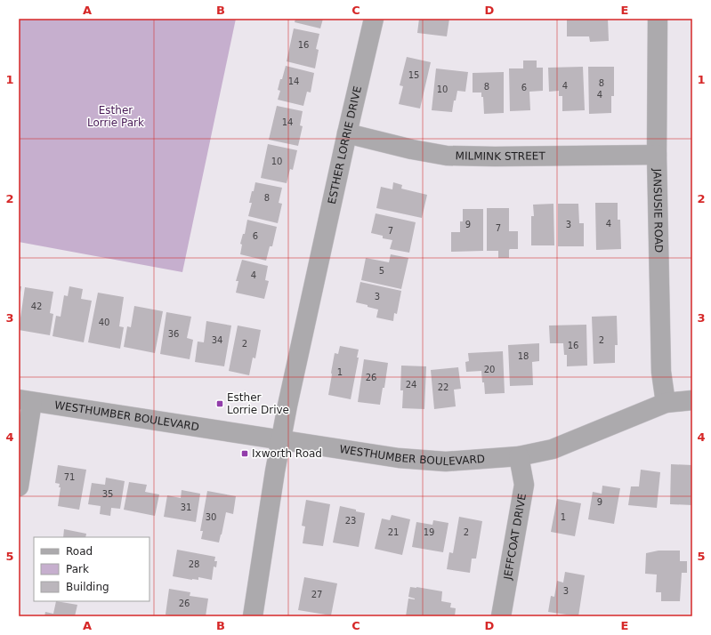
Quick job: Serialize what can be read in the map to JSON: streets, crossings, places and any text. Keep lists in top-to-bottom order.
{
  "streets": {
    "street": [
      "ESTHER LORRIE DRIVE",
      "MILMINK STREET",
      "JANSUSIE ROAD",
      "WESTHUMBER BOULEVARD",
      "JEFFCOAT DRIVE"
    ]
  },
  "crossings": [
    ["ESTHER LORRIE DRIVE", "MILMINK STREET"],
    ["ESTHER LORRIE DRIVE", "WESTHUMBER BOULEVARD"],
    ["MILMINK STREET", "JANSUSIE ROAD"],
    ["JANSUSIE ROAD", "WESTHUMBER BOULEVARD"],
    ["WESTHUMBER BOULEVARD", "JEFFCOAT DRIVE"]
  ],
  "parks": ["Esther Lorrie Park"],
  "places": {
    "transit": ["Esther Lorrie Drive", "Ixworth Road"]
  },
  "house_numbers": [
    "16",
    "15",
    "14",
    "8",
    "4",
    "8",
    "6",
    "10",
    "4",
    "14",
    "10",
    "8",
    "4",
    "9",
    "3",
    "7",
    "7",
    "6",
    "5",
    "4",
    "3",
    "42",
    "40",
    "36",
    "34",
    "2",
    "2",
    "16",
    "18",
    "20",
    "1",
    "26",
    "24",
    "22",
    "71",
    "35",
    "9",
    "31",
    "30",
    "1",
    "23",
    "21",
    "19",
    "2",
    "28",
    "3",
    "27",
    "26"
  ],
  "legend": ["Road", "Park", "Building"],
  "grid": {
    "columns": [
      "A",
      "B",
      "C",
      "D",
      "E"
    ],
    "rows": [
      "1",
      "2",
      "3",
      "4",
      "5"
    ]
  }
}
